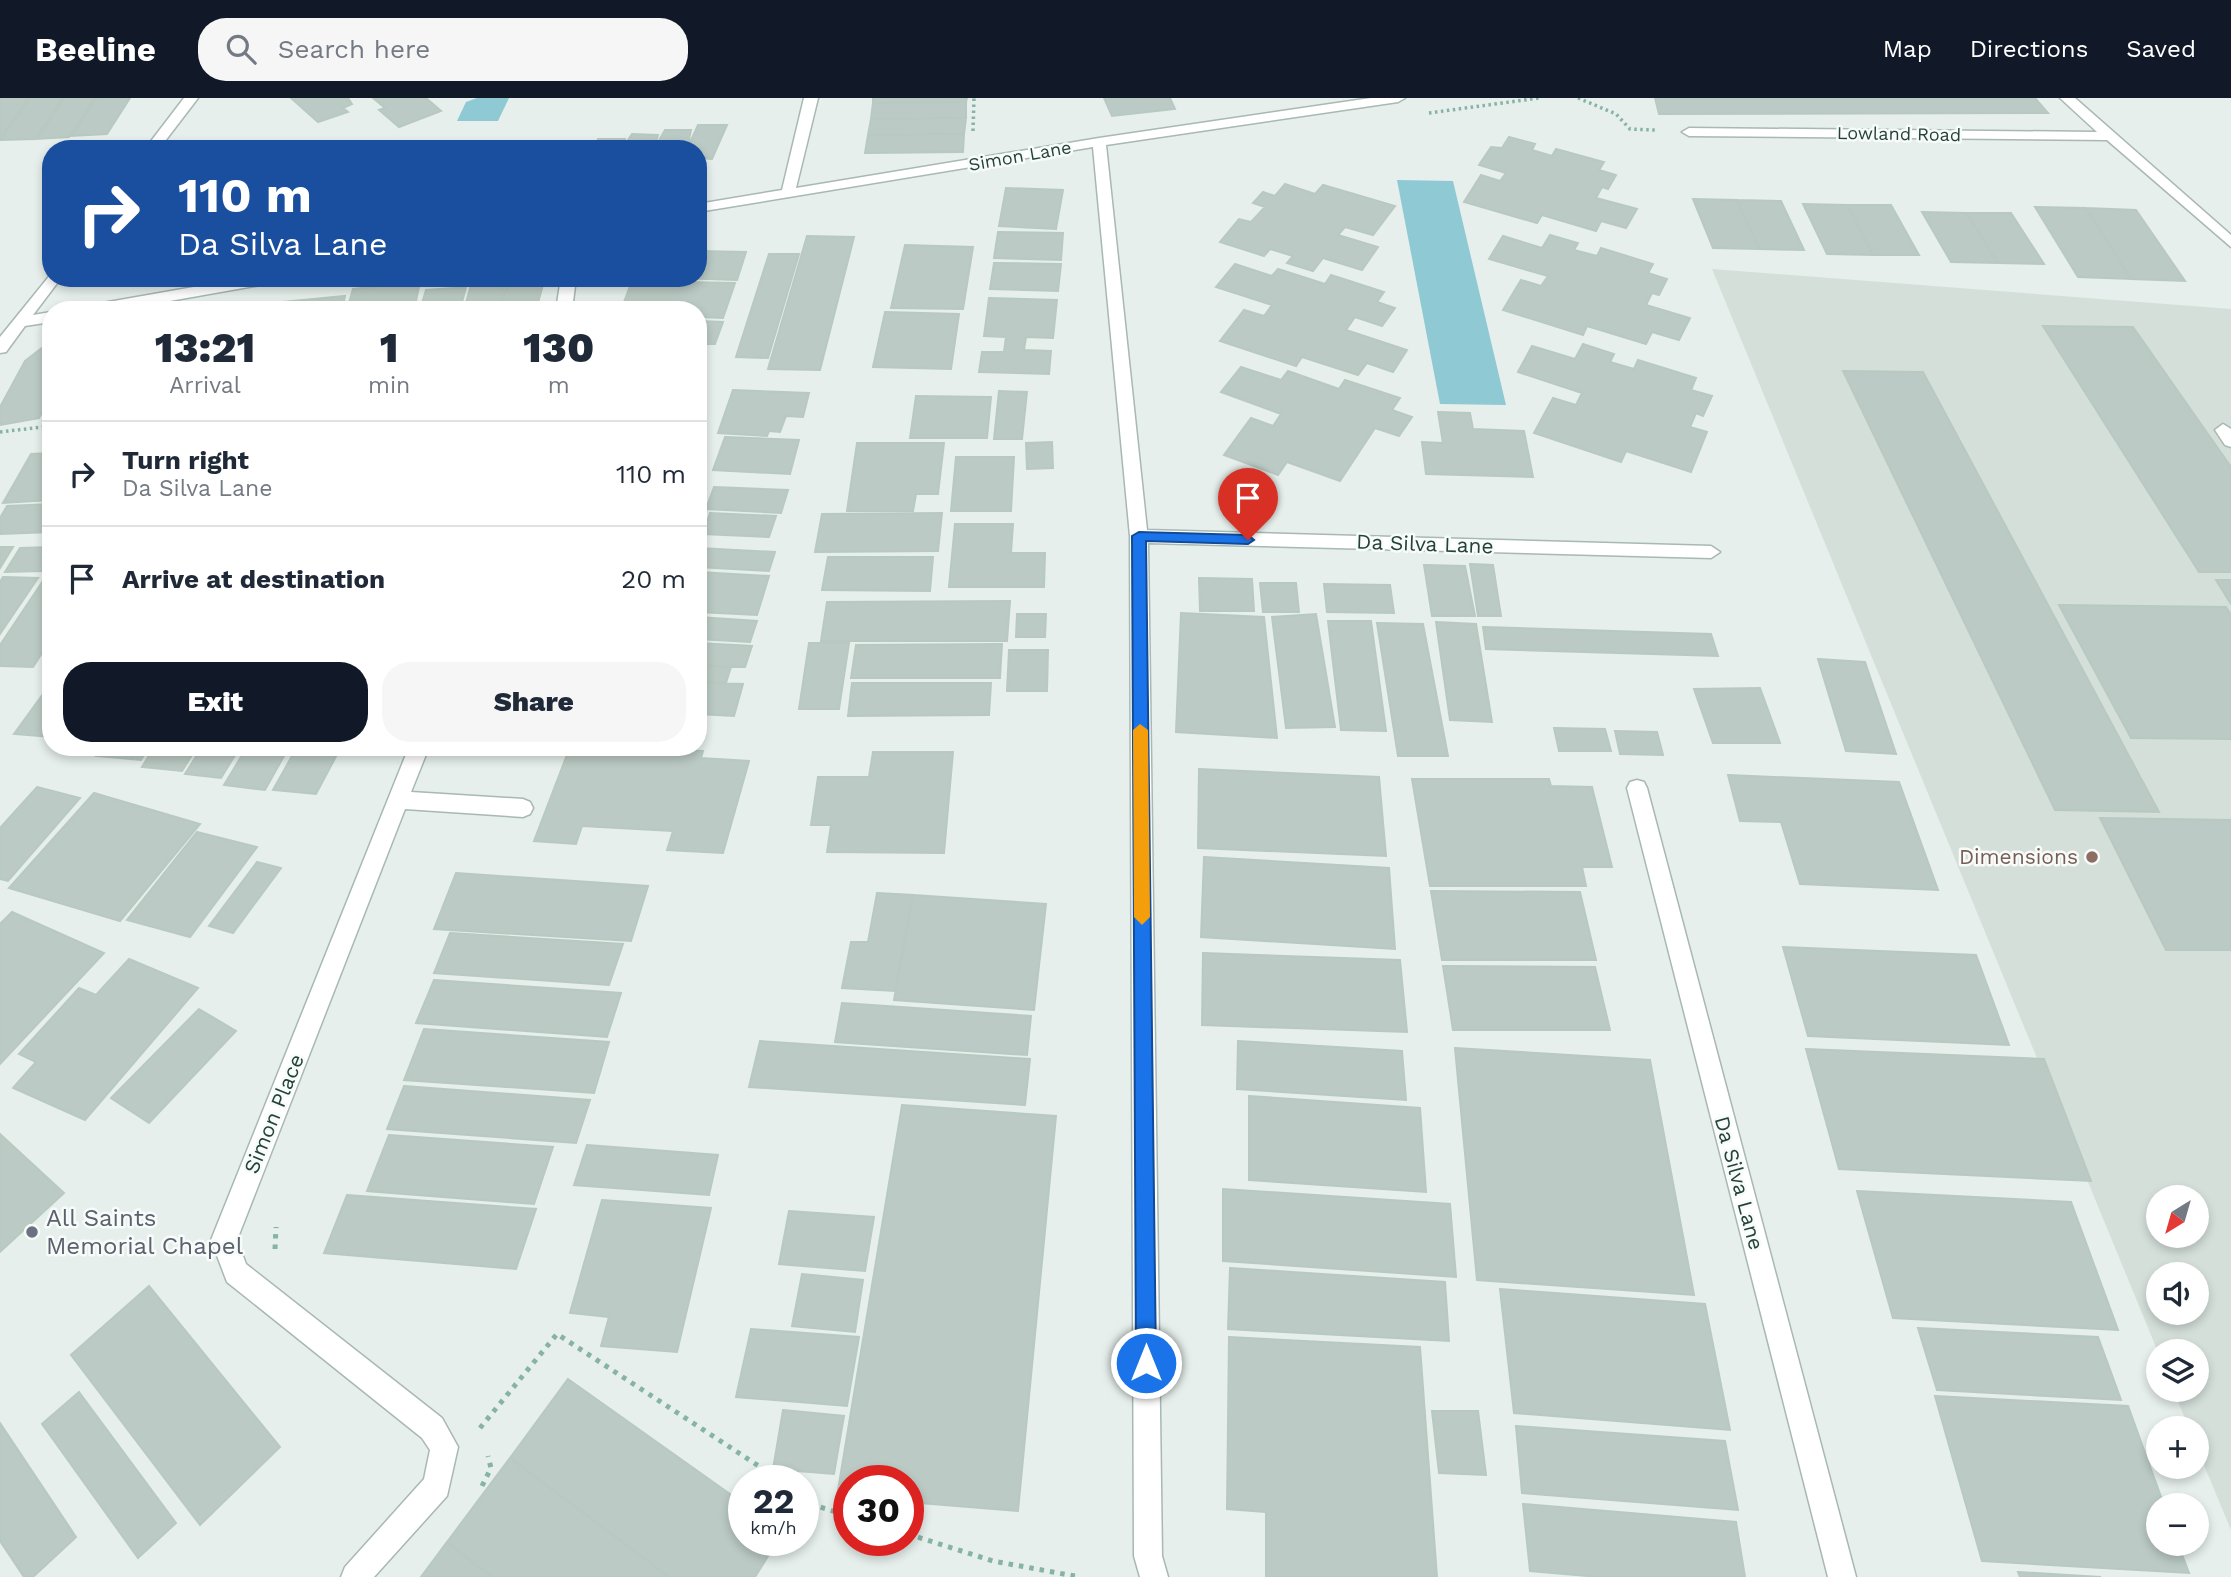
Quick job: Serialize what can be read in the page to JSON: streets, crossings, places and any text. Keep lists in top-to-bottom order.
{
  "streets": {
    "street": [
      "Lowland Road",
      "Simon Lane",
      "Da Silva Lane",
      "Simon Place"
    ]
  },
  "places": ["Dimensions", "All Saints Memorial Chapel"],
  "north": "bottom left",
  "page": {
    "header": "Beeline",
    "search": "Search here",
    "nav": ["Map", "Directions", "Saved"],
    "turn": ["110 m", "Da Silva Lane"],
    "eta": [
      "13:21",
      "Arrival",
      "1",
      "min",
      "130",
      "m"
    ],
    "list": [
      {
        "name": "Turn right",
        "note": "Da Silva Lane",
        "value": "110 m"
      },
      {
        "name": "Arrive at destination",
        "value": "20 m"
      }
    ],
    "buttons": ["Exit", "Share"],
    "map_buttons": ["+", "−"],
    "speed": "22 km/h",
    "limit": "30"
  }
}
